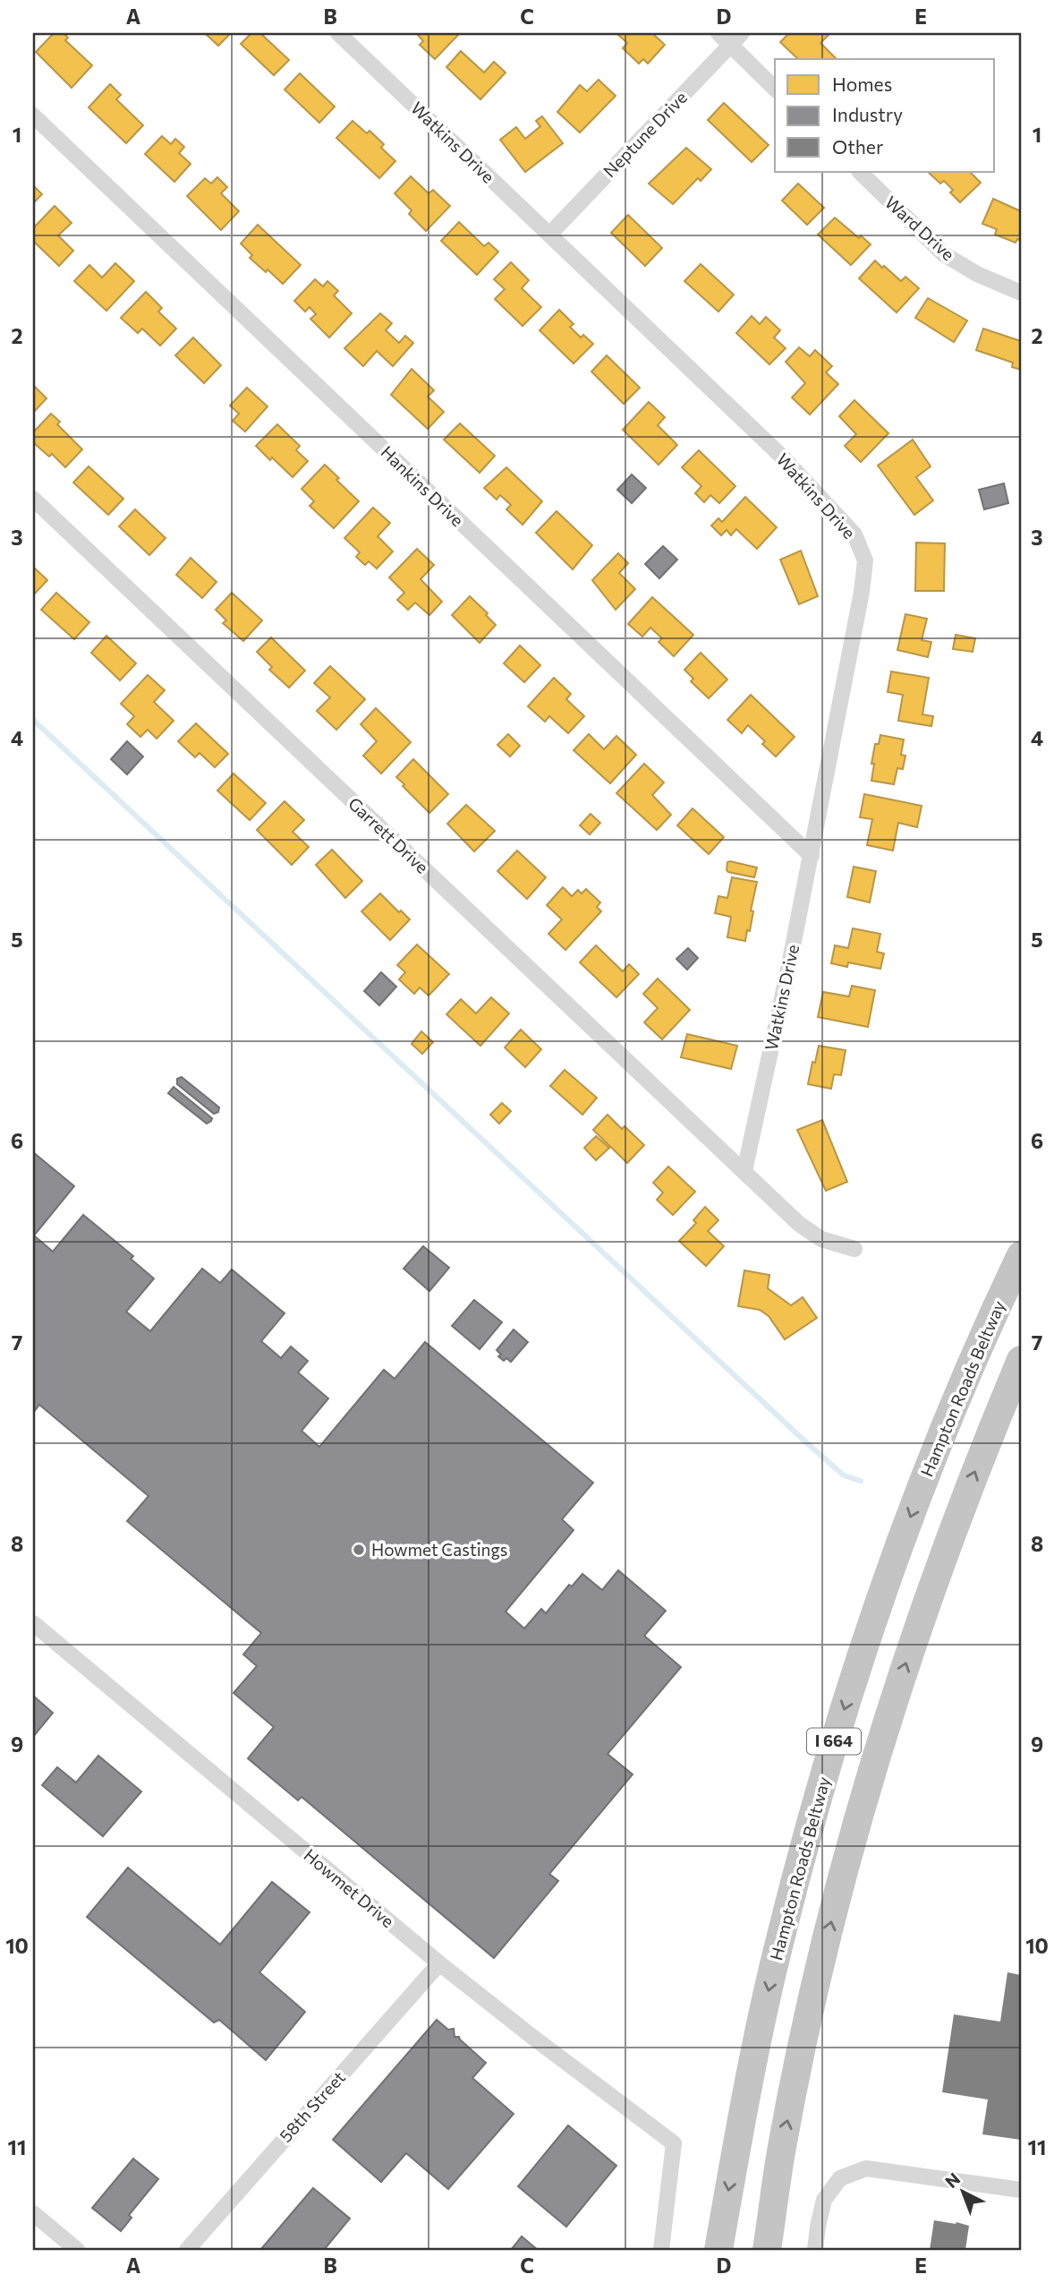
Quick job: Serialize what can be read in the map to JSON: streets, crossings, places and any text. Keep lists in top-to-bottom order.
{
  "streets": {
    "highway": ["Hampton Roads Beltway", "I 664"],
    "street": [
      "Neptune Drive",
      "Watkins Drive",
      "Ward Drive",
      "Hankins Drive",
      "Garrett Drive",
      "Howmet Drive",
      "58th Street"
    ]
  },
  "crossings": [
    ["Neptune Drive", "Watkins Drive"],
    ["Watkins Drive", "Hankins Drive"],
    ["Watkins Drive", "Garrett Drive"],
    ["Howmet Drive", "58th Street"]
  ],
  "places": ["Howmet Castings"],
  "legend": ["Homes", "Industry", "Other"],
  "north": "top left",
  "grid": {
    "columns": [
      "A",
      "B",
      "C",
      "D",
      "E"
    ],
    "rows": [
      "1",
      "2",
      "3",
      "4",
      "5",
      "6",
      "7",
      "8",
      "9",
      "10",
      "11"
    ]
  }
}
